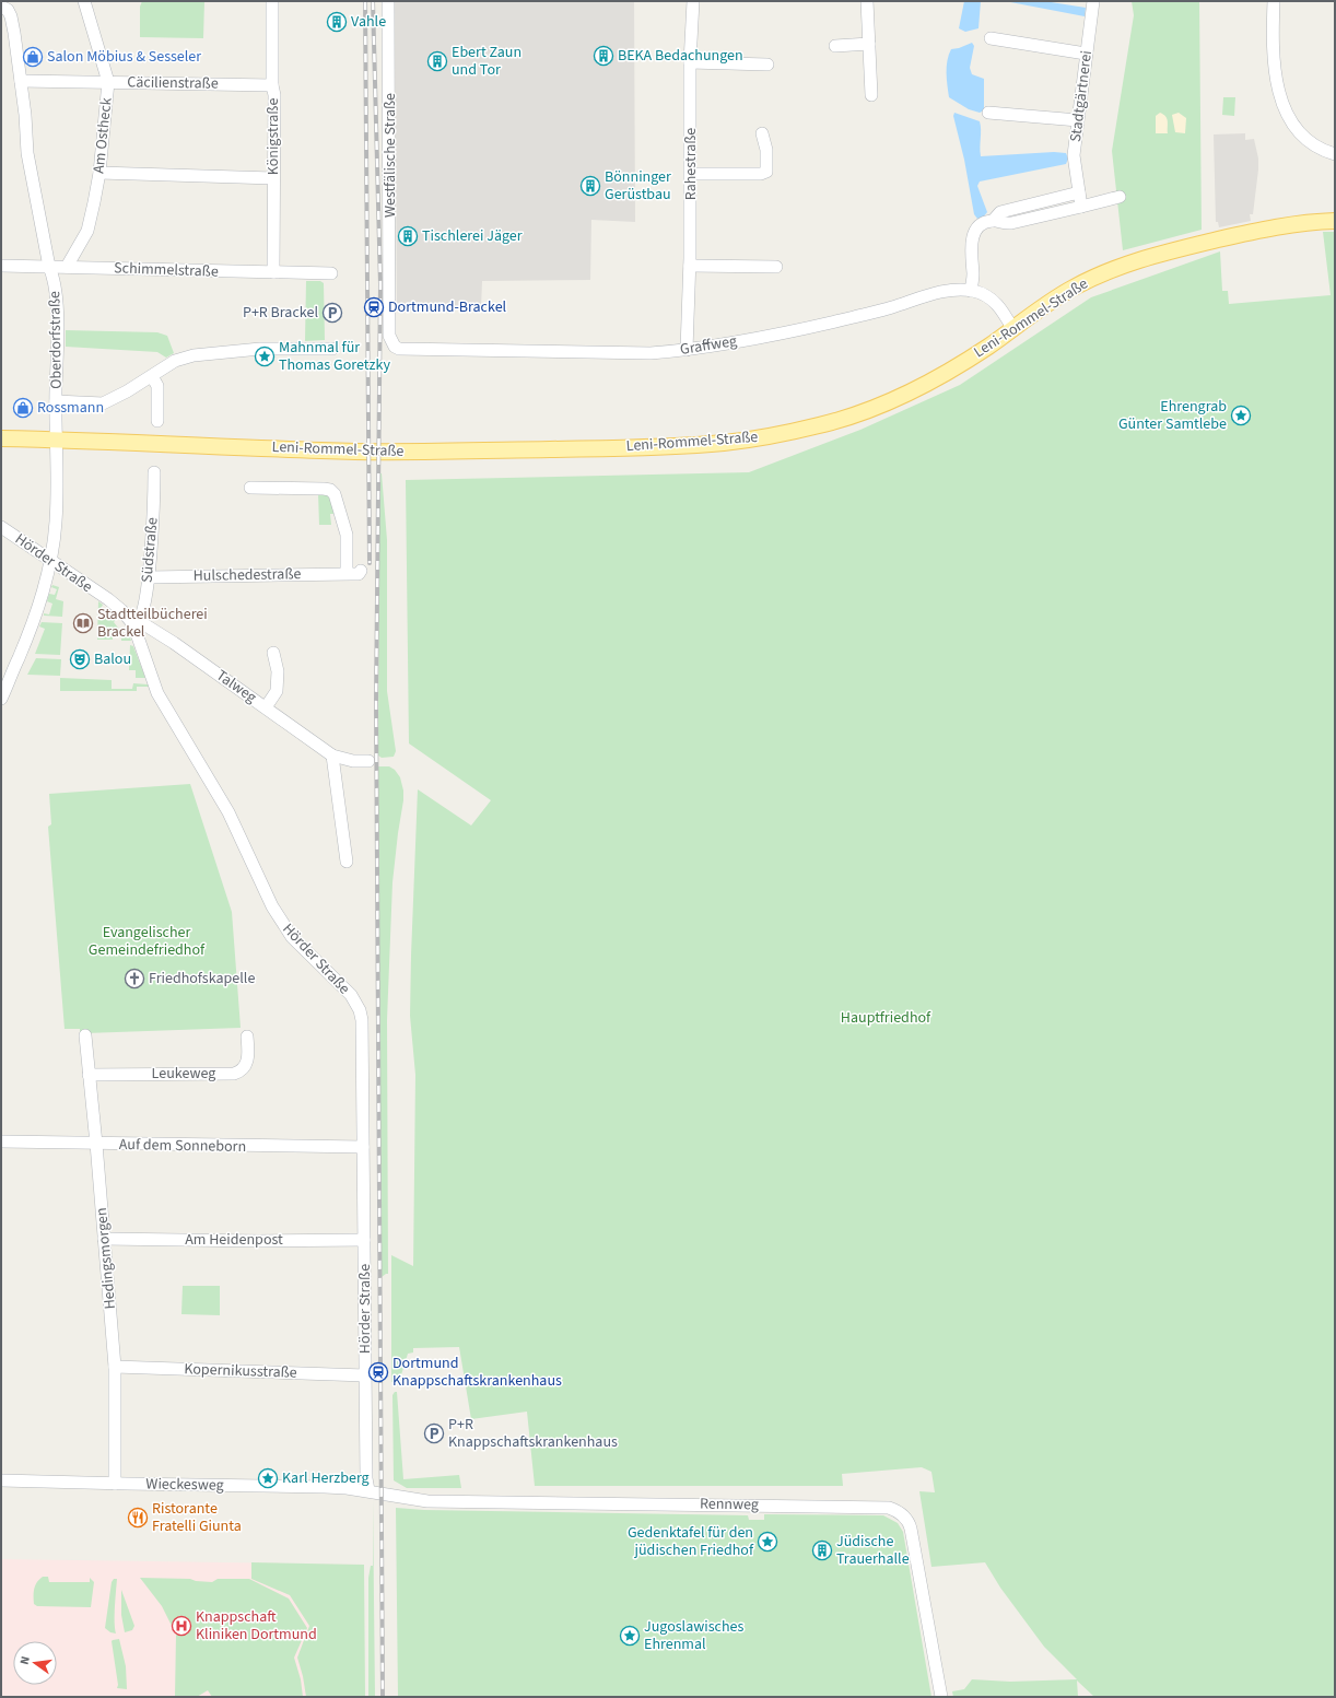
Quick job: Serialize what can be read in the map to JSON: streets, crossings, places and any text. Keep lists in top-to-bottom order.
{
  "streets": {
    "main road": ["Leni-Rommel-Straße"],
    "street": [
      "Cäcilienstraße",
      "Stadtgärtnerei",
      "Am Ostheck",
      "Königstraße",
      "Westfälische Straße",
      "Rahestraße",
      "Schimmelstraße",
      "Oberdorfstraße",
      "Graffweg",
      "Südstraße",
      "Hörder Straße",
      "Hulschedestraße",
      "Talweg",
      "Leukeweg",
      "Auf dem Sonneborn",
      "Am Heidenpost",
      "Hedingsmorgen",
      "Kopernikusstraße",
      "Wieckesweg",
      "Rennweg"
    ]
  },
  "crossings": [
    ["Cäcilienstraße", "Am Ostheck"],
    ["Cäcilienstraße", "Königstraße"],
    ["Cäcilienstraße", "Oberdorfstraße"],
    ["Am Ostheck", "Schimmelstraße"],
    ["Königstraße", "Schimmelstraße"],
    ["Westfälische Straße", "Graffweg"],
    ["Rahestraße", "Graffweg"],
    ["Schimmelstraße", "Oberdorfstraße"],
    ["Leni-Rommel-Straße", "Oberdorfstraße"],
    ["Leni-Rommel-Straße", "Graffweg"],
    ["Oberdorfstraße", "Hörder Straße"],
    ["Südstraße", "Hörder Straße"],
    ["Südstraße", "Hulschedestraße"],
    ["Südstraße", "Talweg"],
    ["Hörder Straße", "Talweg"],
    ["Hörder Straße", "Auf dem Sonneborn"],
    ["Hörder Straße", "Am Heidenpost"],
    ["Hörder Straße", "Kopernikusstraße"],
    ["Hörder Straße", "Wieckesweg"],
    ["Hörder Straße", "Rennweg"],
    ["Leukeweg", "Hedingsmorgen"],
    ["Auf dem Sonneborn", "Hedingsmorgen"],
    ["Am Heidenpost", "Hedingsmorgen"],
    ["Hedingsmorgen", "Kopernikusstraße"],
    ["Hedingsmorgen", "Wieckesweg"],
    ["Wieckesweg", "Rennweg"]
  ],
  "parks": ["Evangelischer Gemeindefriedhof", "Hauptfriedhof"],
  "places": {
    "building": [
      "Vahle",
      "BEKA Bedachungen",
      "Ebert Zaun und Tor",
      "Bönninger Gerüstbau",
      "Tischlerei Jäger",
      "Jüdische Trauerhalle"
    ],
    "shop": ["Salon Möbius & Sesseler", "Rossmann"],
    "station": ["Dortmund-Brackel", "Dortmund Knappschaftskrankenhaus"],
    "parking": ["P+R Brackel", "P+R Knappschaftskrankenhaus"],
    "place": [
      "Mahnmal für Thomas Goretzky",
      "Ehrengrab Günter Samtlebe",
      "Karl Herzberg",
      "Gedenktafel für den jüdischen Friedhof",
      "Jugoslawisches Ehrenmal"
    ],
    "library": ["Stadtteilbücherei Brackel"],
    "theatre": ["Balou"],
    "church": ["Friedhofskapelle"],
    "restaurant": ["Ristorante Fratelli Giunta"],
    "hospital": ["Knappschaft Kliniken Dortmund"]
  },
  "north": "left"
}
